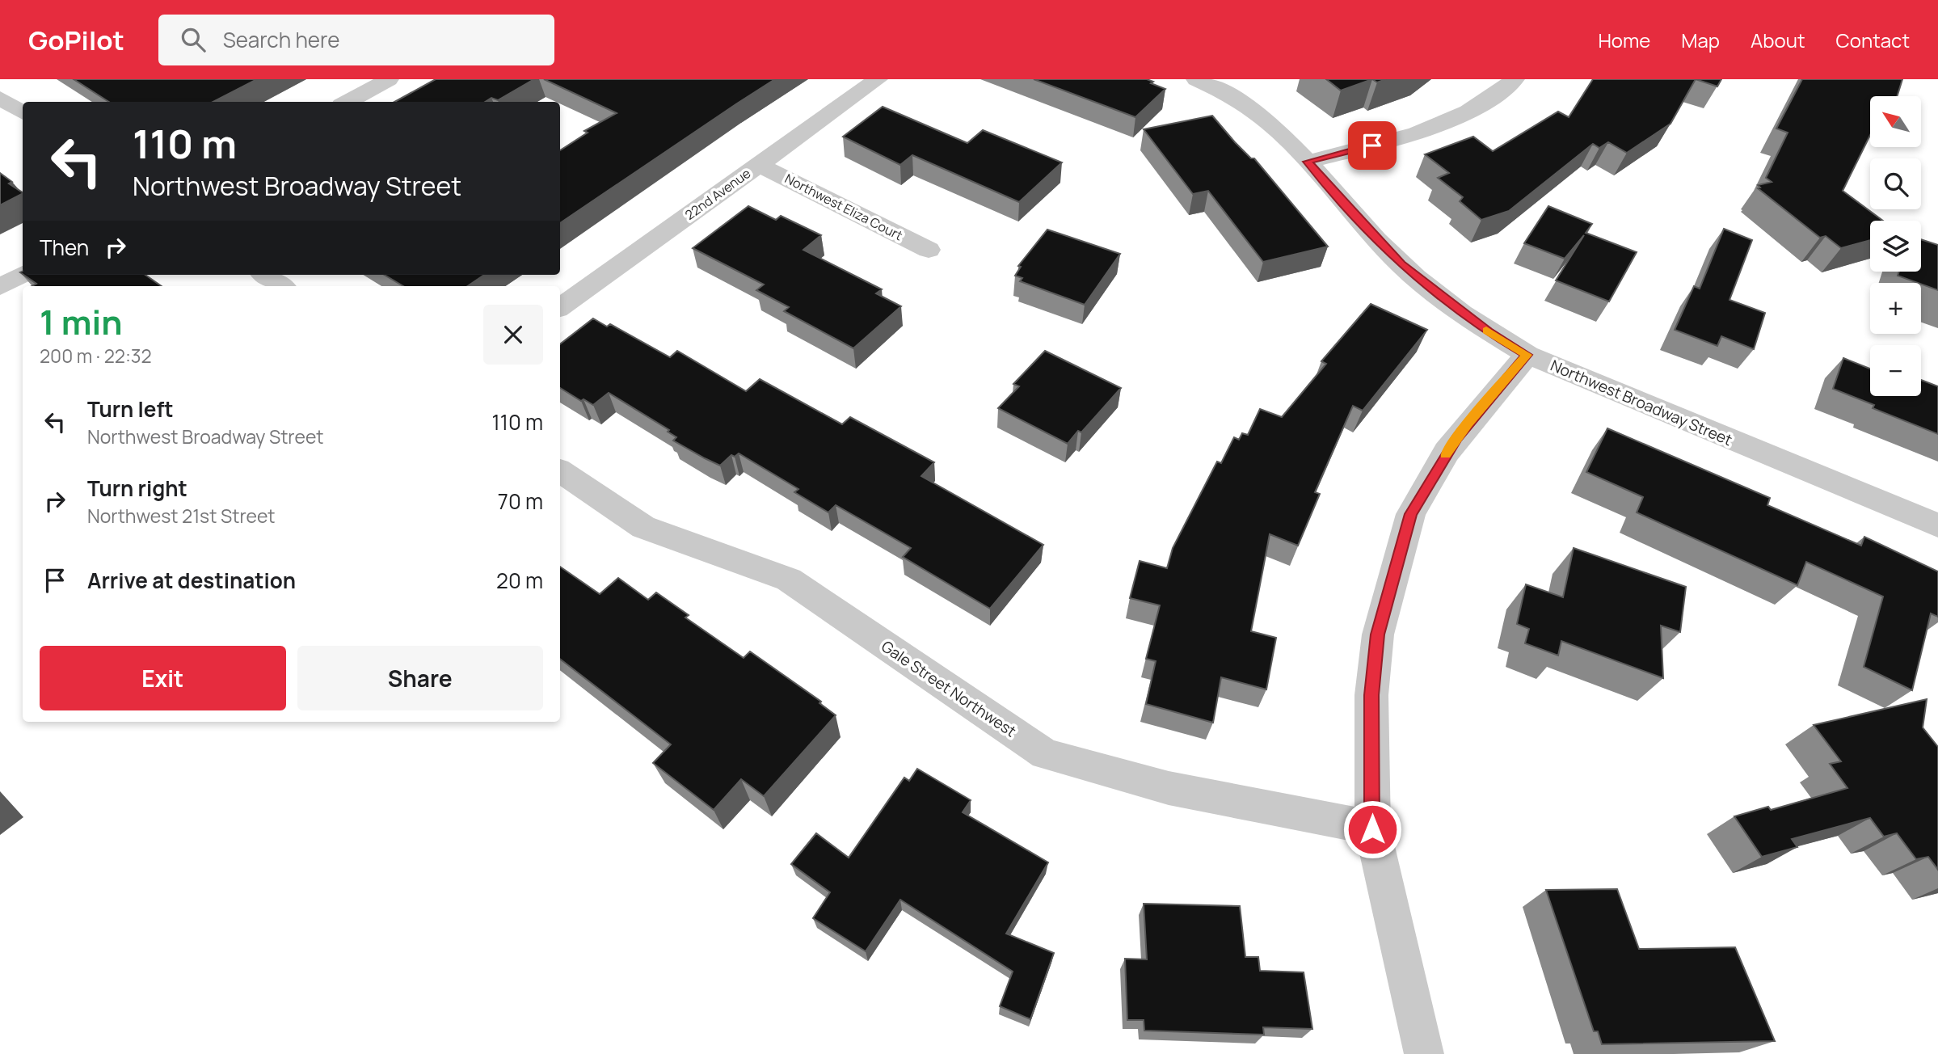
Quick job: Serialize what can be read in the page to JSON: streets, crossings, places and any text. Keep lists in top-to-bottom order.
{
  "streets": {
    "street": [
      "22nd Avenue",
      "Northwest Eliza Court",
      "Northwest Broadway Street",
      "Gale Street Northwest"
    ]
  },
  "crossings": [
    ["22nd Avenue", "Northwest Eliza Court"]
  ],
  "north": "top left",
  "page": {
    "header": "GoPilot",
    "search": "Search here",
    "nav": [
      "Home",
      "Map",
      "About",
      "Contact"
    ],
    "map_buttons": ["+", "−"],
    "turn": ["110 m", "Northwest Broadway Street"],
    "then": "Then",
    "heading": ["1 min", "200 m · 22:32"],
    "list": [
      {
        "name": "Turn left",
        "note": "Northwest Broadway Street",
        "value": "110 m"
      },
      {
        "name": "Turn right",
        "note": "Northwest 21st Street",
        "value": "70 m"
      },
      {
        "name": "Arrive at destination",
        "value": "20 m"
      }
    ],
    "buttons": ["Exit", "Share"]
  }
}
